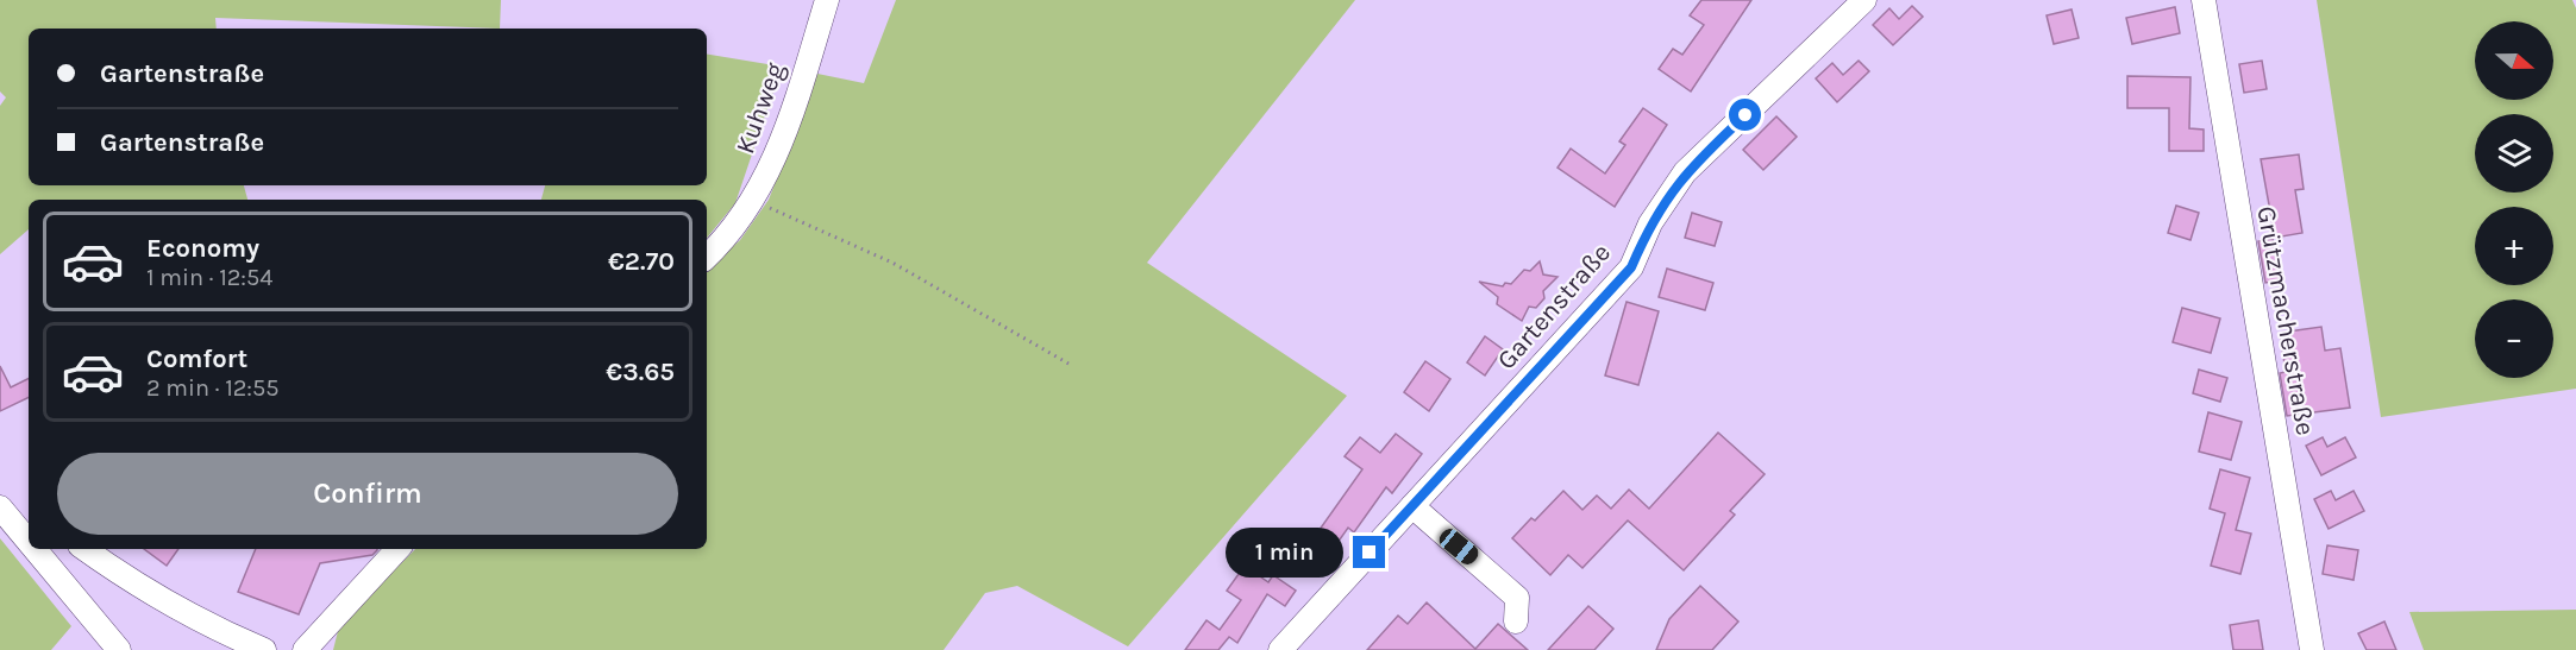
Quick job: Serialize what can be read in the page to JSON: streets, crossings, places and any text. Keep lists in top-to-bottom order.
{
  "streets": {
    "street": ["Kuhweg", "Gartenstraße", "Grützmacherstraße"]
  },
  "north": "right",
  "page": {
    "map_buttons": ["+", "−"],
    "banner": ["Gartenstraße", "Gartenstraße"],
    "list": [
      {
        "name": "Economy",
        "note": "1 min · 12:54",
        "value": "€2.70"
      },
      {
        "name": "Comfort",
        "note": "2 min · 12:55",
        "value": "€3.65"
      }
    ],
    "buttons": "Confirm",
    "bubble": "1 min"
  }
}
